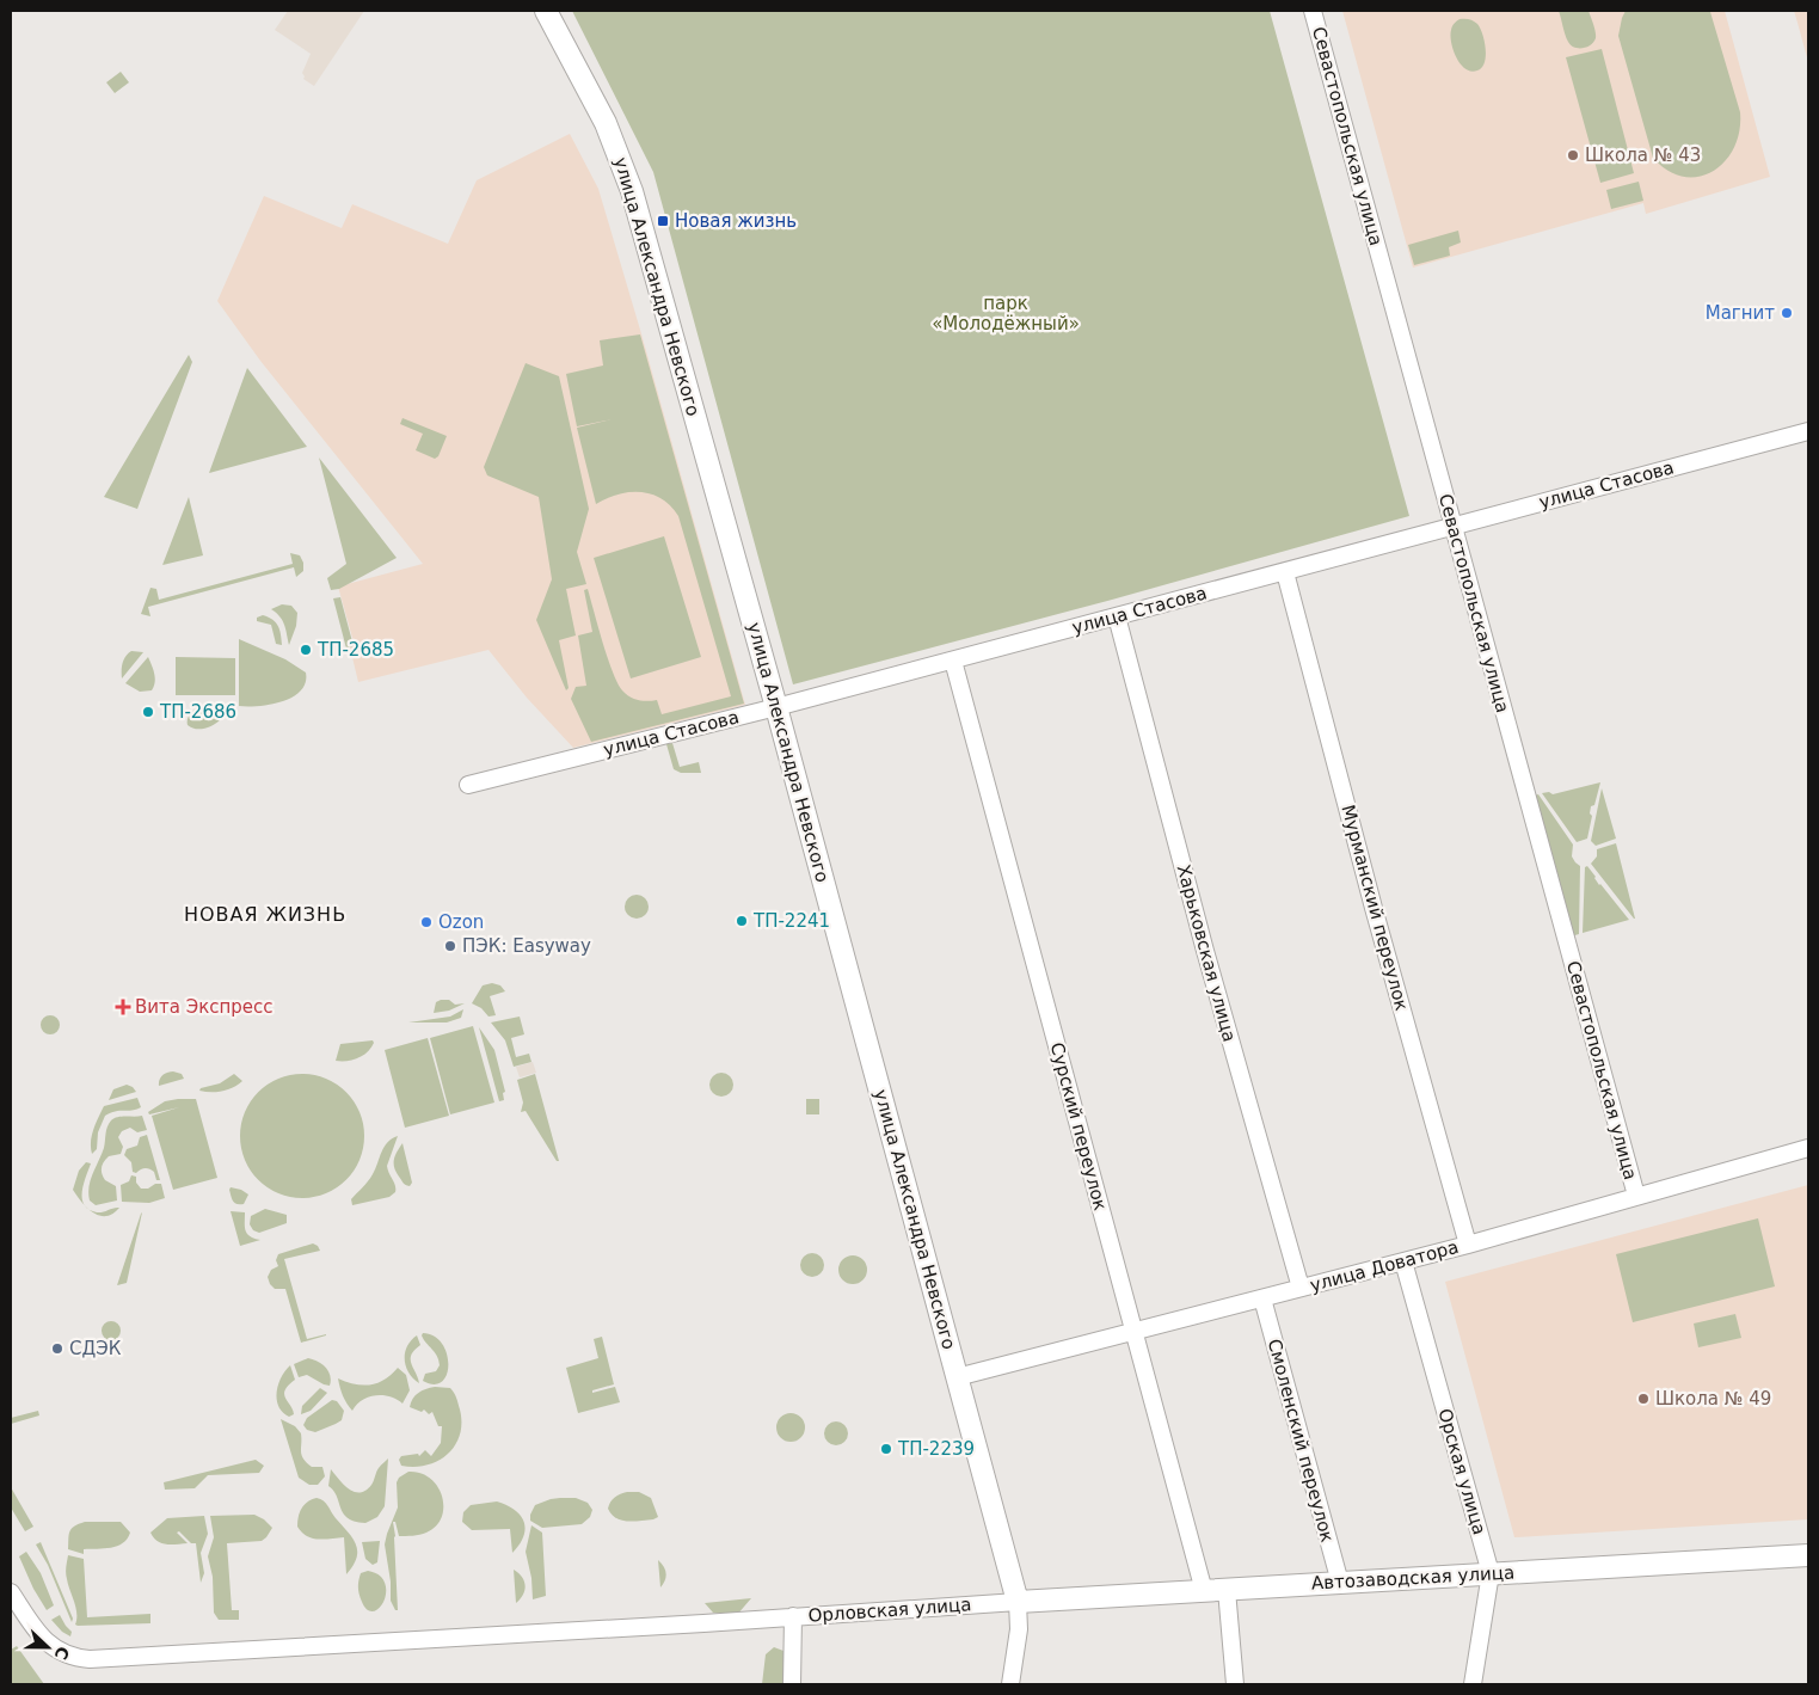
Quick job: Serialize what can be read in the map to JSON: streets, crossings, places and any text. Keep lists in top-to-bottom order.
{
  "streets": {
    "street": [
      "Севастопольская улица",
      "улица Александра Невского",
      "улица Стасова",
      "Мурманский переулок",
      "Харьковская улица",
      "Сурский переулок",
      "улица Доватора",
      "Смоленский переулок",
      "Орская улица",
      "Автозаводская улица",
      "Орловская улица"
    ]
  },
  "crossings": [
    ["Севастопольская улица", "улица Стасова"],
    ["Севастопольская улица", "улица Доватора"],
    ["улица Александра Невского", "улица Стасова"],
    ["улица Александра Невского", "улица Доватора"],
    ["улица Александра Невского", "Автозаводская улица"],
    ["улица Александра Невского", "Орловская улица"],
    ["улица Стасова", "Мурманский переулок"],
    ["улица Стасова", "Харьковская улица"],
    ["улица Стасова", "Сурский переулок"],
    ["Мурманский переулок", "улица Доватора"],
    ["Харьковская улица", "улица Доватора"],
    ["Сурский переулок", "улица Доватора"],
    ["Сурский переулок", "Автозаводская улица"],
    ["улица Доватора", "Смоленский переулок"],
    ["улица Доватора", "Орская улица"],
    ["Смоленский переулок", "Автозаводская улица"],
    ["Орская улица", "Автозаводская улица"],
    ["Автозаводская улица", "Орловская улица"]
  ],
  "districts": ["НОВАЯ ЖИЗНЬ"],
  "parks": ["парк «Молодёжный»"],
  "places": {
    "other": [
      "Школа № 43",
      "Магнит",
      "ТП-2685",
      "ТП-2686",
      "ТП-2241",
      "Ozon",
      "ПЭК: Easyway",
      "СДЭК",
      "Школа № 49",
      "ТП-2239"
    ],
    "transit": ["Новая жизнь"],
    "health": ["Вита Экспресс"]
  },
  "north": "right"
}
